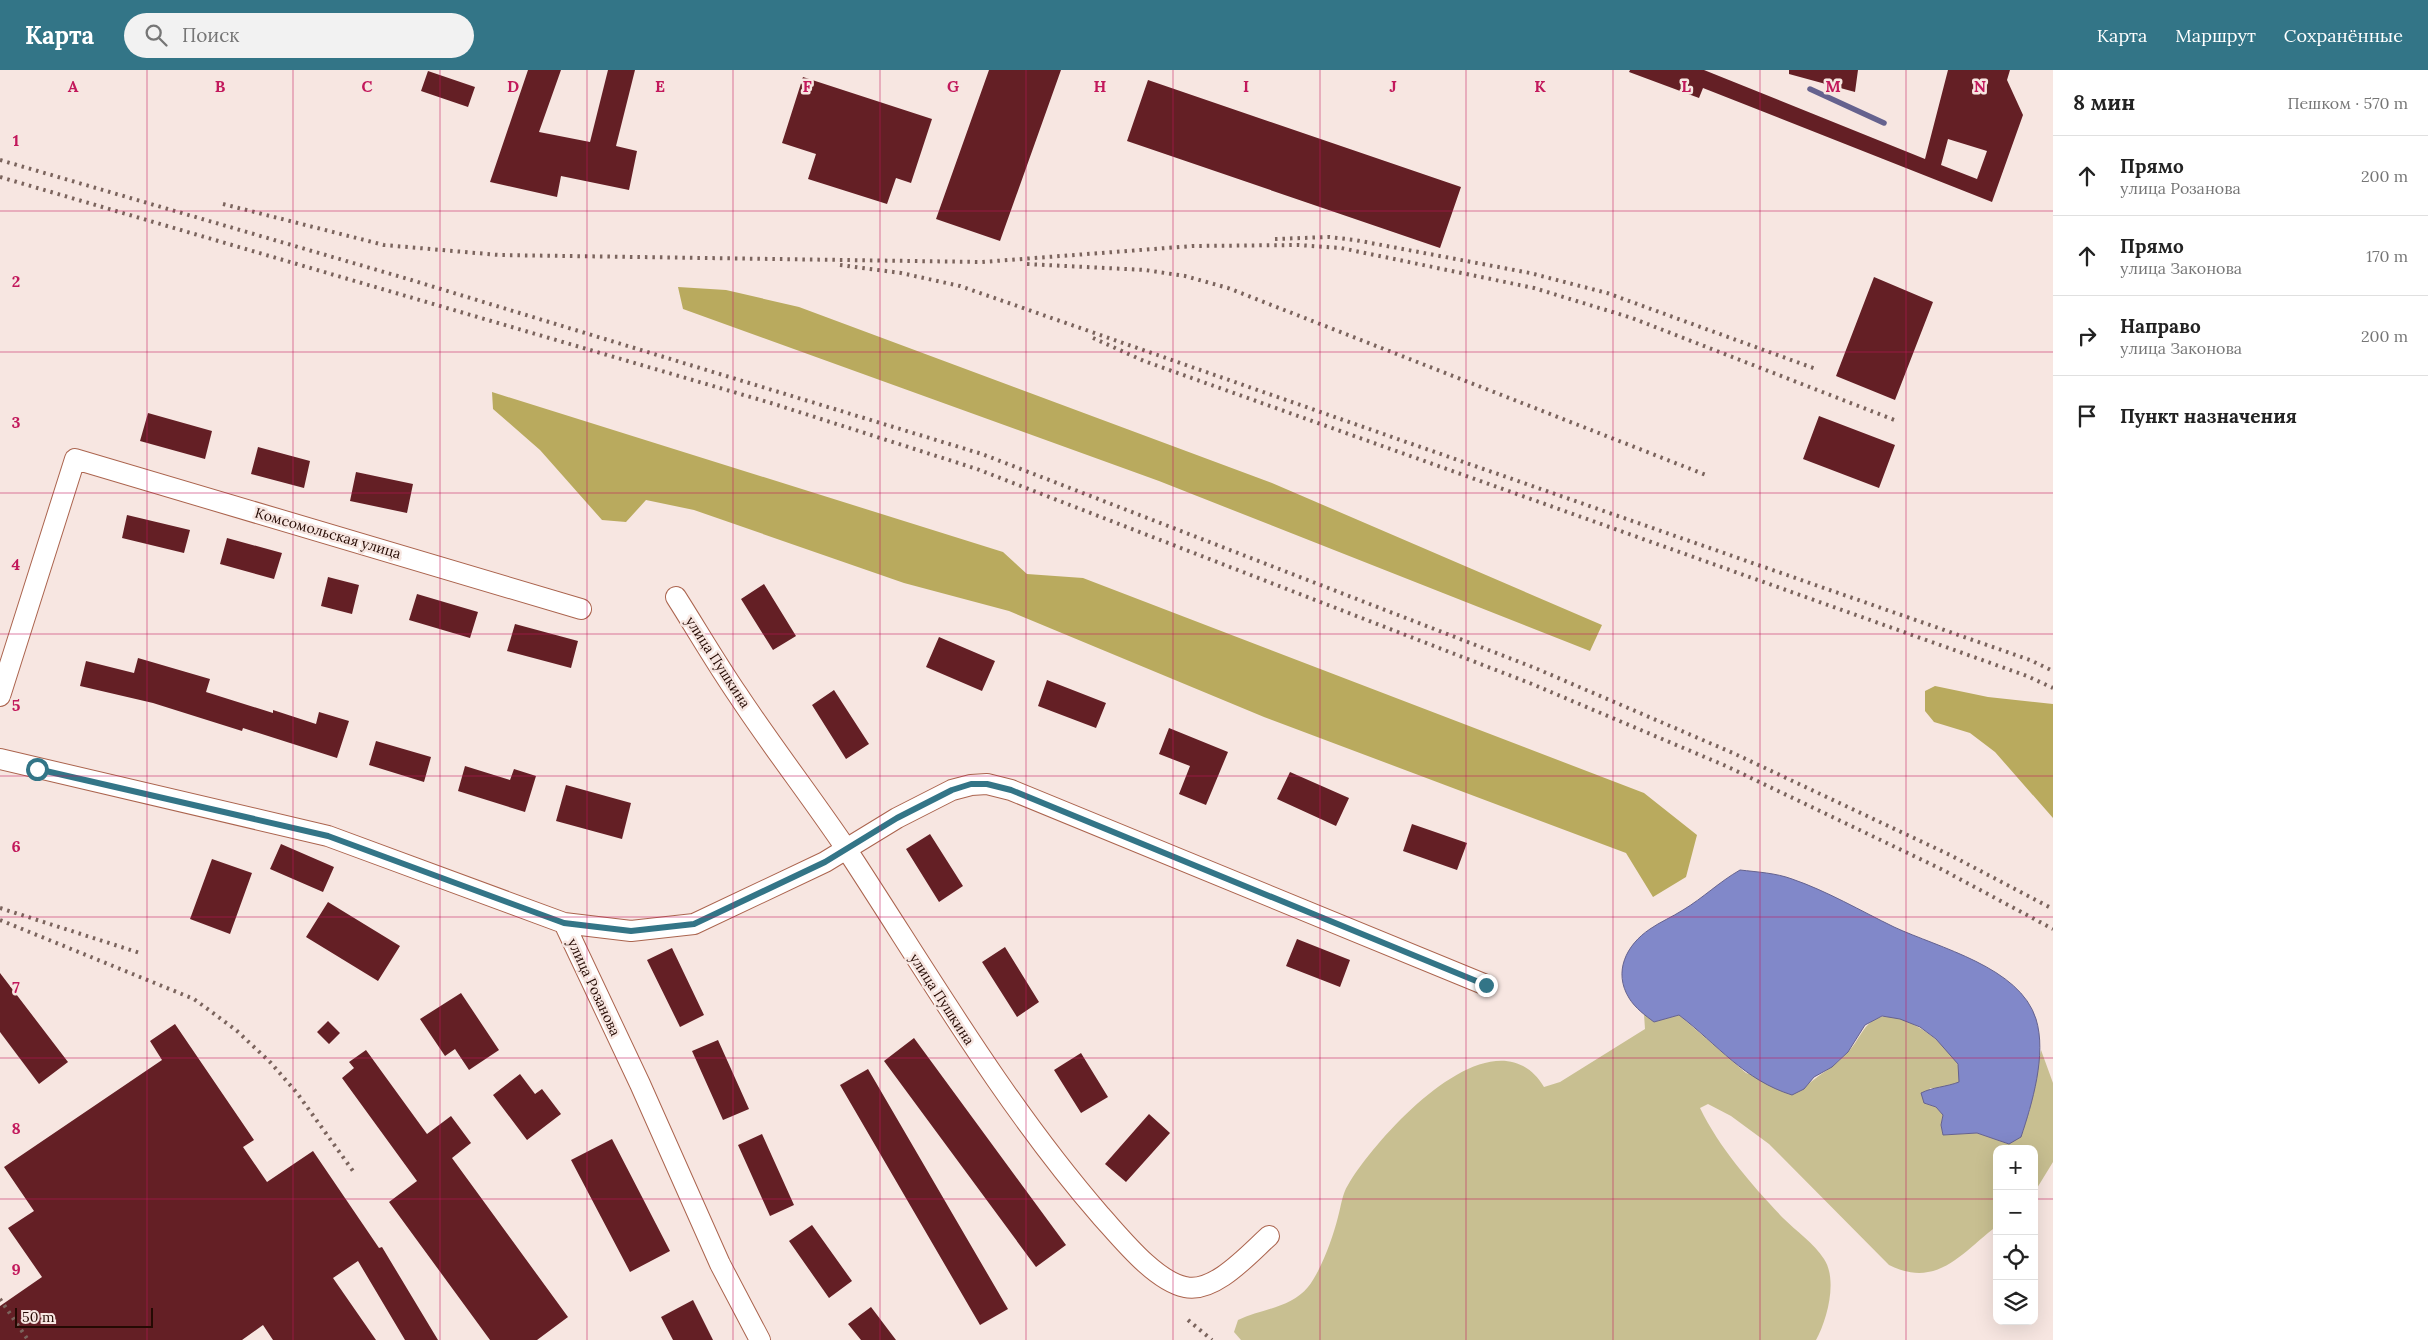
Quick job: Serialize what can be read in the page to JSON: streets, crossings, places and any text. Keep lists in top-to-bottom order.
{
  "streets": {
    "street": ["Комсомольская улица", "улица Пушкина", "улица Розанова"]
  },
  "scale_bar": "50 m",
  "page": {
    "header": "Карта",
    "search": "Поиск",
    "nav": ["Карта", "Маршрут", "Сохранённые"],
    "heading": ["8 мин", "Пешком · 570 m"],
    "list": [
      ["Прямо", "улица Розанова", "200 m"],
      ["Прямо", "улица Законова", "170 m"],
      ["Направо", "улица Законова", "200 m"],
      "Пункт назначения"
    ],
    "map_buttons": ["+", "−"],
    "scale": "50 m"
  },
  "grid": {
    "columns": [
      "A",
      "B",
      "C",
      "D",
      "E",
      "F",
      "G",
      "H",
      "I",
      "J",
      "K",
      "L",
      "M",
      "N"
    ],
    "rows": [
      "1",
      "2",
      "3",
      "4",
      "5",
      "6",
      "7",
      "8",
      "9"
    ]
  }
}
